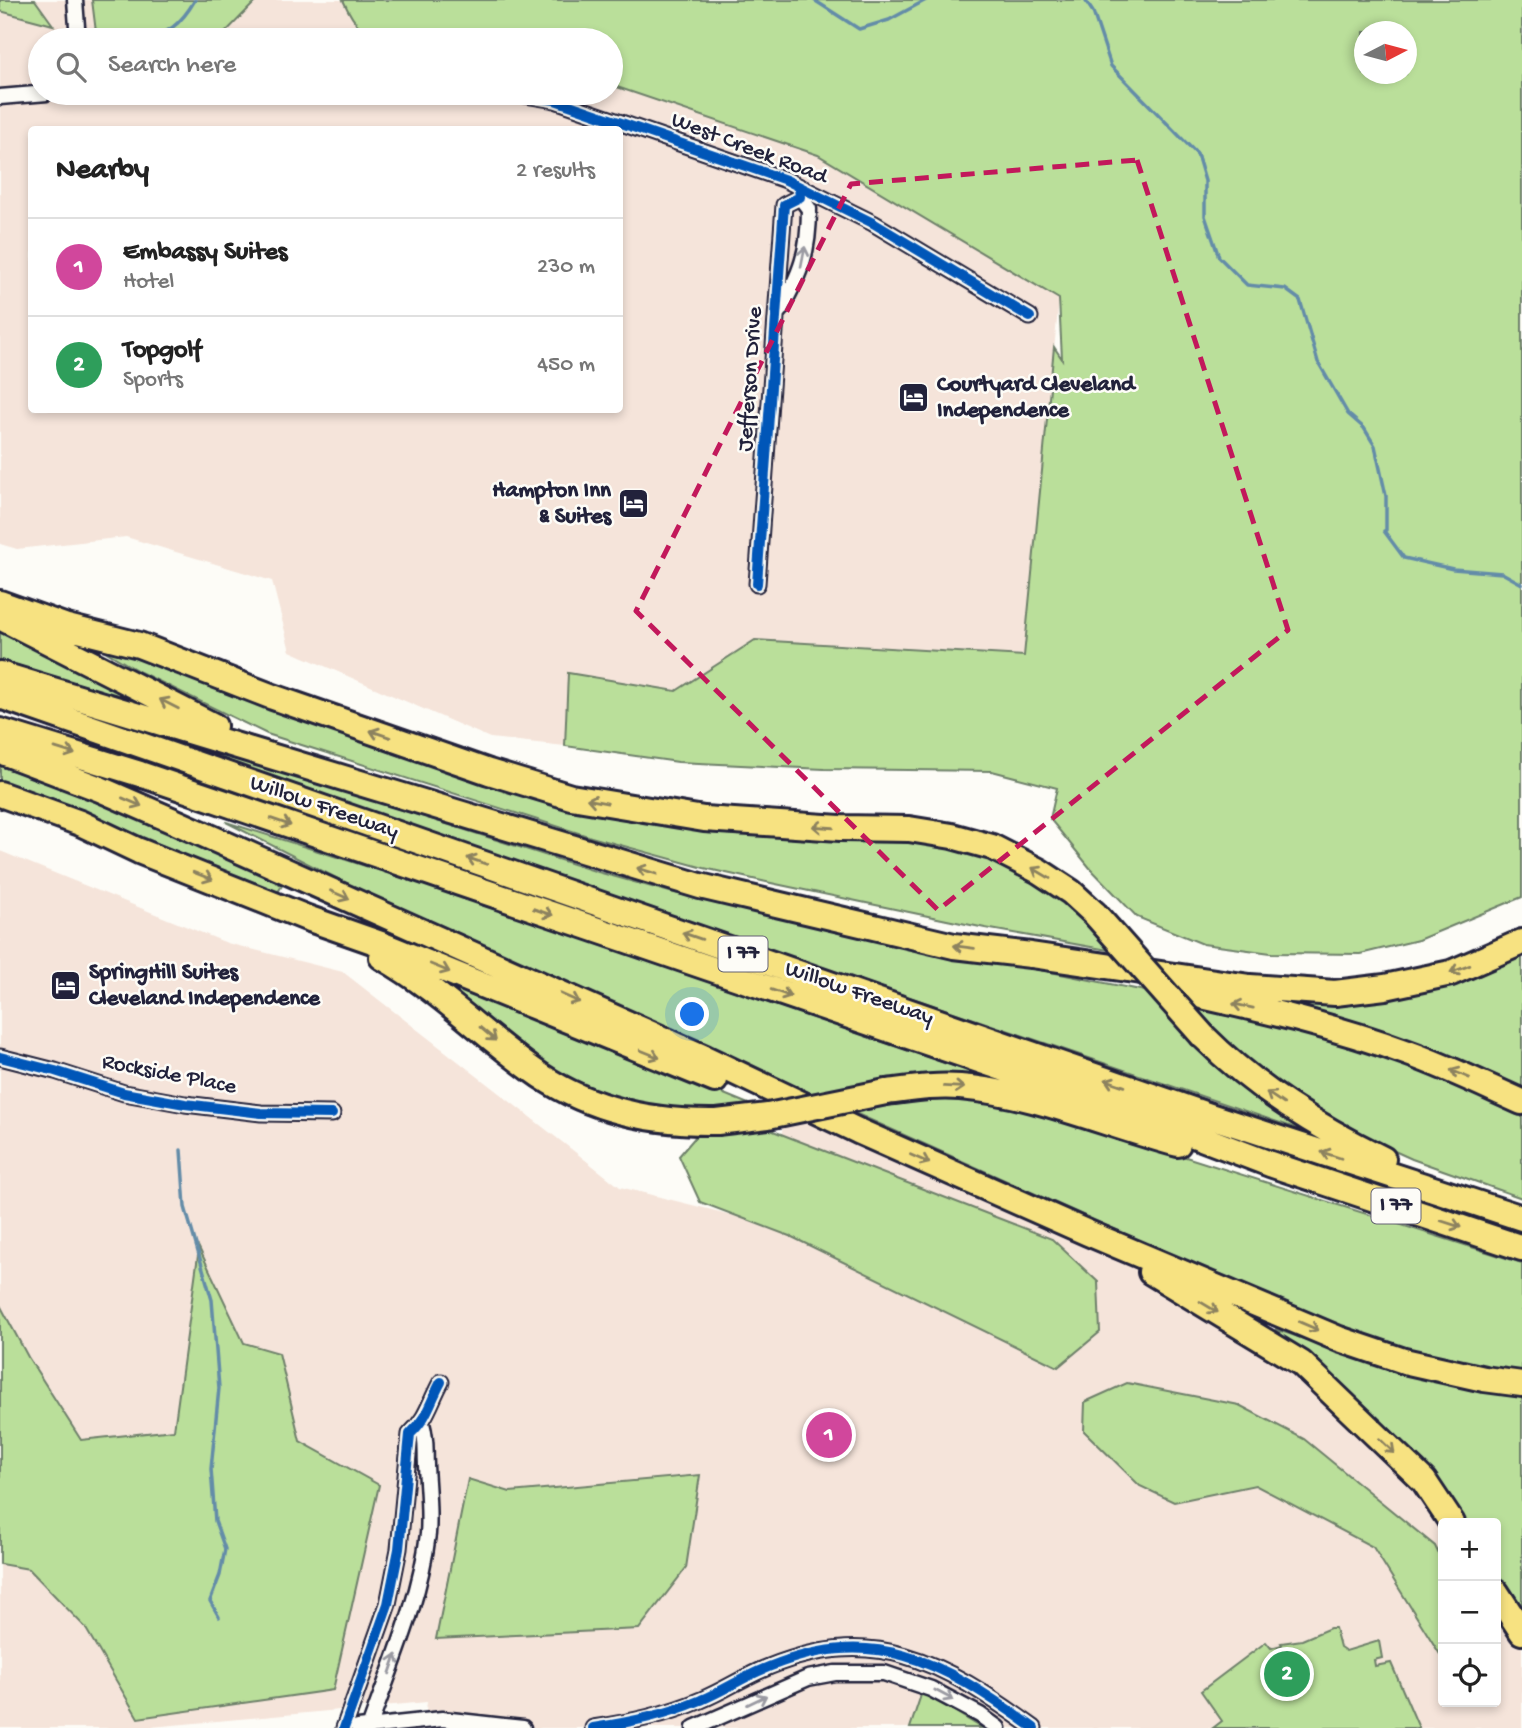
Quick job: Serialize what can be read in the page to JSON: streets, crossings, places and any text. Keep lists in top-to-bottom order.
{
  "streets": {
    "highway": ["Willow Freeway", "I 77"],
    "street": ["West Creek Road", "Jefferson Drive", "Rockside Place"]
  },
  "crossings": [
    ["West Creek Road", "Jefferson Drive"]
  ],
  "places": {
    "hotel": ["Courtyard Cleveland Independence", "Hampton Inn & Suites", "SpringHill Suites Cleveland Independence"]
  },
  "north": "right",
  "page": {
    "search": "Search here",
    "heading": ["Nearby", "2 results"],
    "list": [
      {
        "mark": "1",
        "name": "Embassy Suites",
        "note": "Hotel",
        "value": "230 m"
      },
      {
        "mark": "2",
        "name": "Topgolf",
        "note": "Sports",
        "value": "450 m"
      }
    ],
    "pins": ["1", "2"],
    "map_buttons": ["+", "−"]
  }
}
